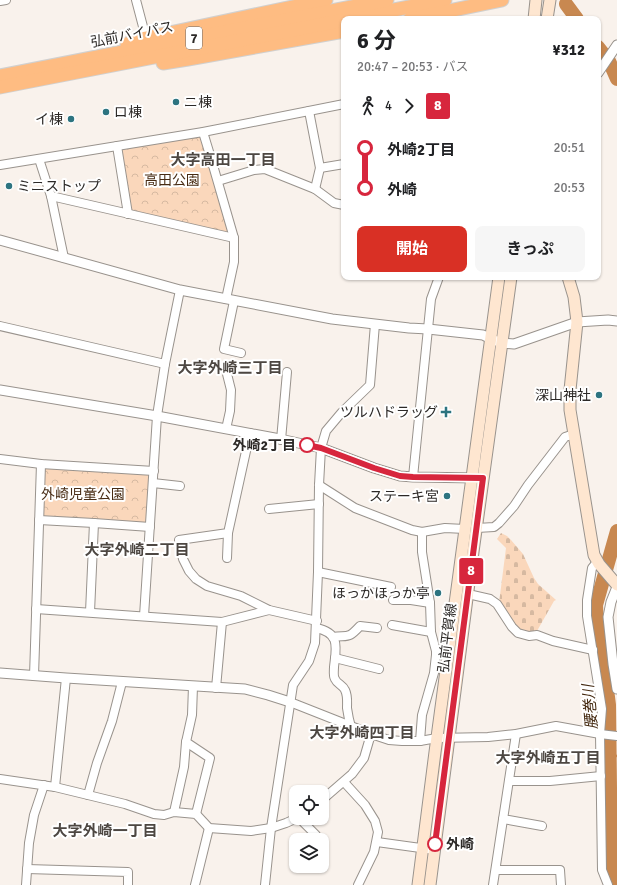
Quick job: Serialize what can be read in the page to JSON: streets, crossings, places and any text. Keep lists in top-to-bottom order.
{
  "streets": {
    "highway": ["弘前バイパス", "7"],
    "main road": ["弘前平賀線"]
  },
  "crossings": [
    ["弘前バイパス", "7"]
  ],
  "districts": [
    "大字高田一丁目",
    "大字外崎三丁目",
    "大字外崎二丁目",
    "大字外崎四丁目",
    "大字外崎五丁目",
    "大字外崎一丁目"
  ],
  "water": ["腰巻川"],
  "parks": ["高田公園", "外崎児童公園"],
  "places": {
    "other": [
      "ニ棟",
      "ロ棟",
      "イ棟",
      "ミニストップ",
      "深山神社",
      "外崎2丁目",
      "ステーキ宮",
      "ほっかほっか亭",
      "外崎"
    ],
    "health": ["ツルハドラッグ"]
  },
  "lines": ["bus line 8"],
  "page": {
    "on_map": "8",
    "heading": ["6 分", "20:47 – 20:53 · バス", "¥312"],
    "legs": ["4", "8"],
    "list": [
      {
        "name": "外崎2丁目",
        "value": "20:51"
      },
      {
        "name": "外崎",
        "value": "20:53"
      }
    ],
    "buttons": ["開始", "きっぷ"]
  }
}
